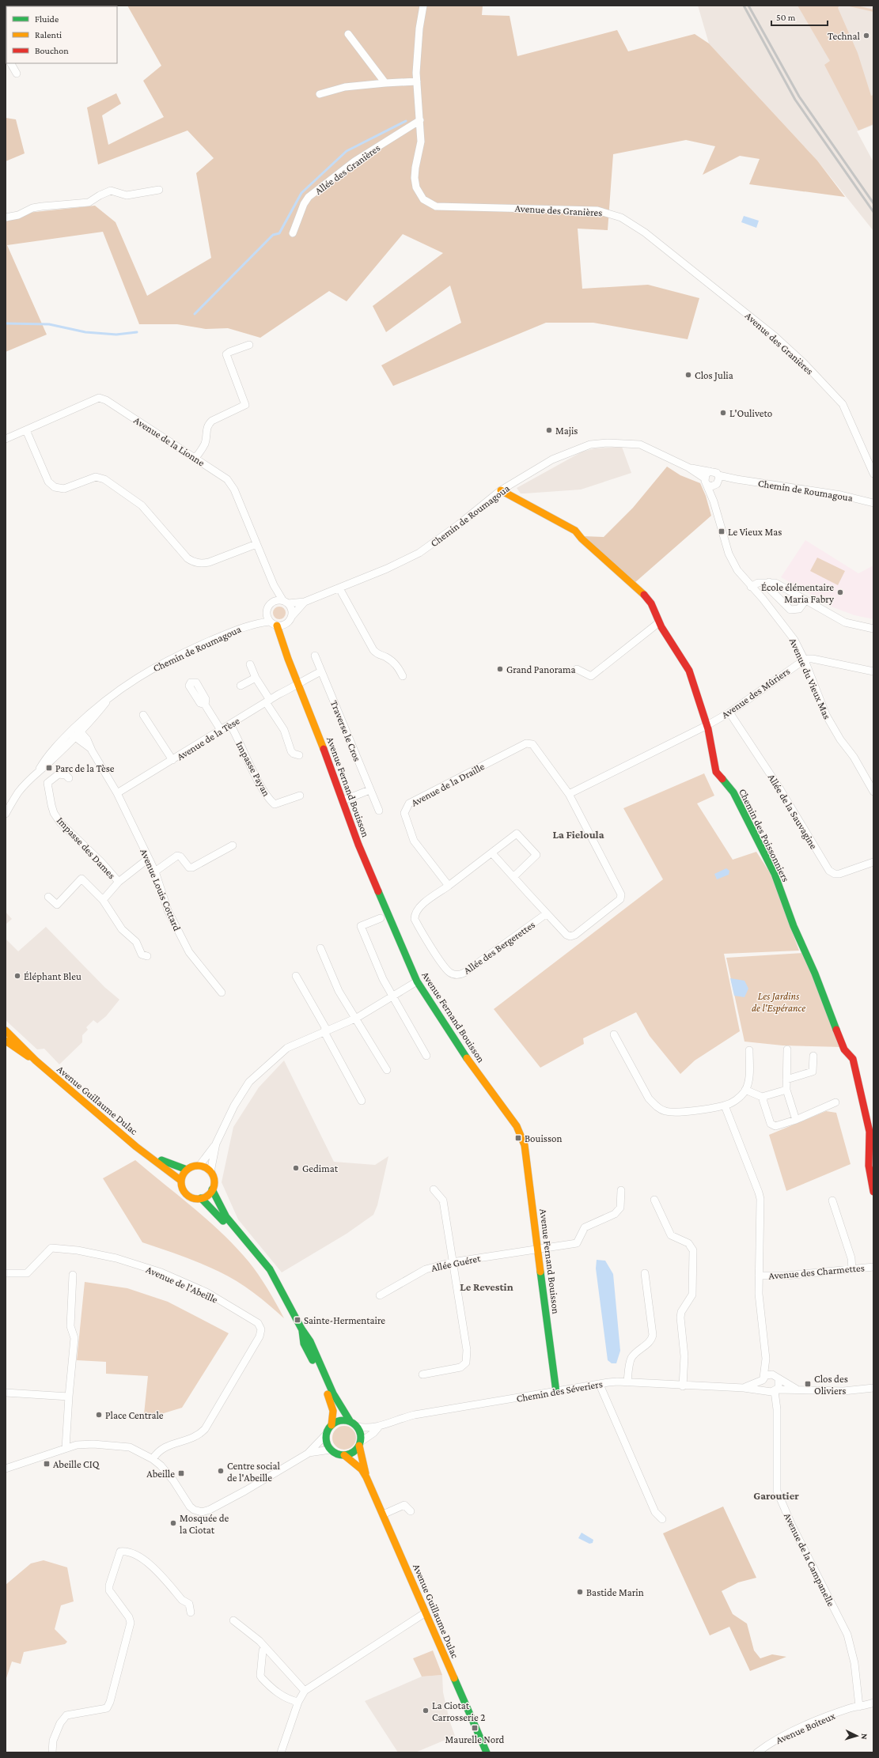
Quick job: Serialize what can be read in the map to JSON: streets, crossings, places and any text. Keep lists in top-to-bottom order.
{
  "streets": {
    "street": [
      "Allée des Granières",
      "Avenue des Granières",
      "Avenue de la Lionne",
      "Chemin de Roumagoua",
      "Avenue du Vieux Mas",
      "Avenue des Mûriers",
      "Traverse le Cros",
      "Avenue de la Tèse",
      "Impasse Payan",
      "Avenue de la Draille",
      "Avenue Fernand Bouisson",
      "Allée de la Sauvagine",
      "Chemin des Poissonniers",
      "Impasse des Dames",
      "Avenue Louis Cottard",
      "Allée des Bergerettes",
      "Avenue Guillaume Dulac",
      "Allée Guéret",
      "Avenue des Charmettes",
      "Avenue de l'Abeille",
      "Chemin des Séveriers",
      "Avenue de la Campanelle",
      "Avenue Boiteux"
    ]
  },
  "crossings": [
    ["Allée des Granières", "Avenue des Granières"],
    ["Avenue de la Lionne", "Chemin de Roumagoua"],
    ["Avenue de la Lionne", "Avenue Fernand Bouisson"],
    ["Chemin de Roumagoua", "Avenue du Vieux Mas"],
    ["Chemin de Roumagoua", "Avenue Fernand Bouisson"],
    ["Chemin de Roumagoua", "Chemin des Poissonniers"],
    ["Chemin de Roumagoua", "Avenue Louis Cottard"],
    ["Avenue du Vieux Mas", "Avenue des Mûriers"],
    ["Avenue des Mûriers", "Allée de la Sauvagine"],
    ["Avenue des Mûriers", "Chemin des Poissonniers"],
    ["Avenue de la Tèse", "Impasse Payan"],
    ["Avenue de la Tèse", "Avenue Fernand Bouisson"],
    ["Avenue de la Tèse", "Avenue Louis Cottard"],
    ["Avenue de la Draille", "Allée des Bergerettes"],
    ["Avenue Fernand Bouisson", "Allée Guéret"],
    ["Avenue Fernand Bouisson", "Chemin des Séveriers"],
    ["Avenue Guillaume Dulac", "Chemin des Séveriers"],
    ["Chemin des Séveriers", "Avenue de la Campanelle"],
    ["Avenue de la Campanelle", "Avenue Boiteux"]
  ],
  "districts": ["La Fieloula", "Le Revestin", "Garoutier"],
  "parks": ["Les Jardins de l'Espérance"],
  "places": {
    "other": [
      "Technal",
      "Clos Julia",
      "L'Ouliveto",
      "Majis",
      "École élémentaire Maria Fabry",
      "Grand Panorama",
      "Éléphant Bleu",
      "Gedimat",
      "Place Centrale",
      "Centre social de l'Abeille",
      "Mosquée de la Ciotat",
      "Bastide Marin",
      "La Ciotat Carrosserie 2"
    ],
    "transit": [
      "Le Vieux Mas",
      "Parc de la Tèse",
      "Bouisson",
      "Sainte-Hermentaire",
      "Clos des Oliviers",
      "Abeille CIQ",
      "Abeille",
      "Maurelle Nord"
    ]
  },
  "legend": ["Fluide", "Ralenti", "Bouchon"],
  "scale_bar": "50 m",
  "north": "right"
}
